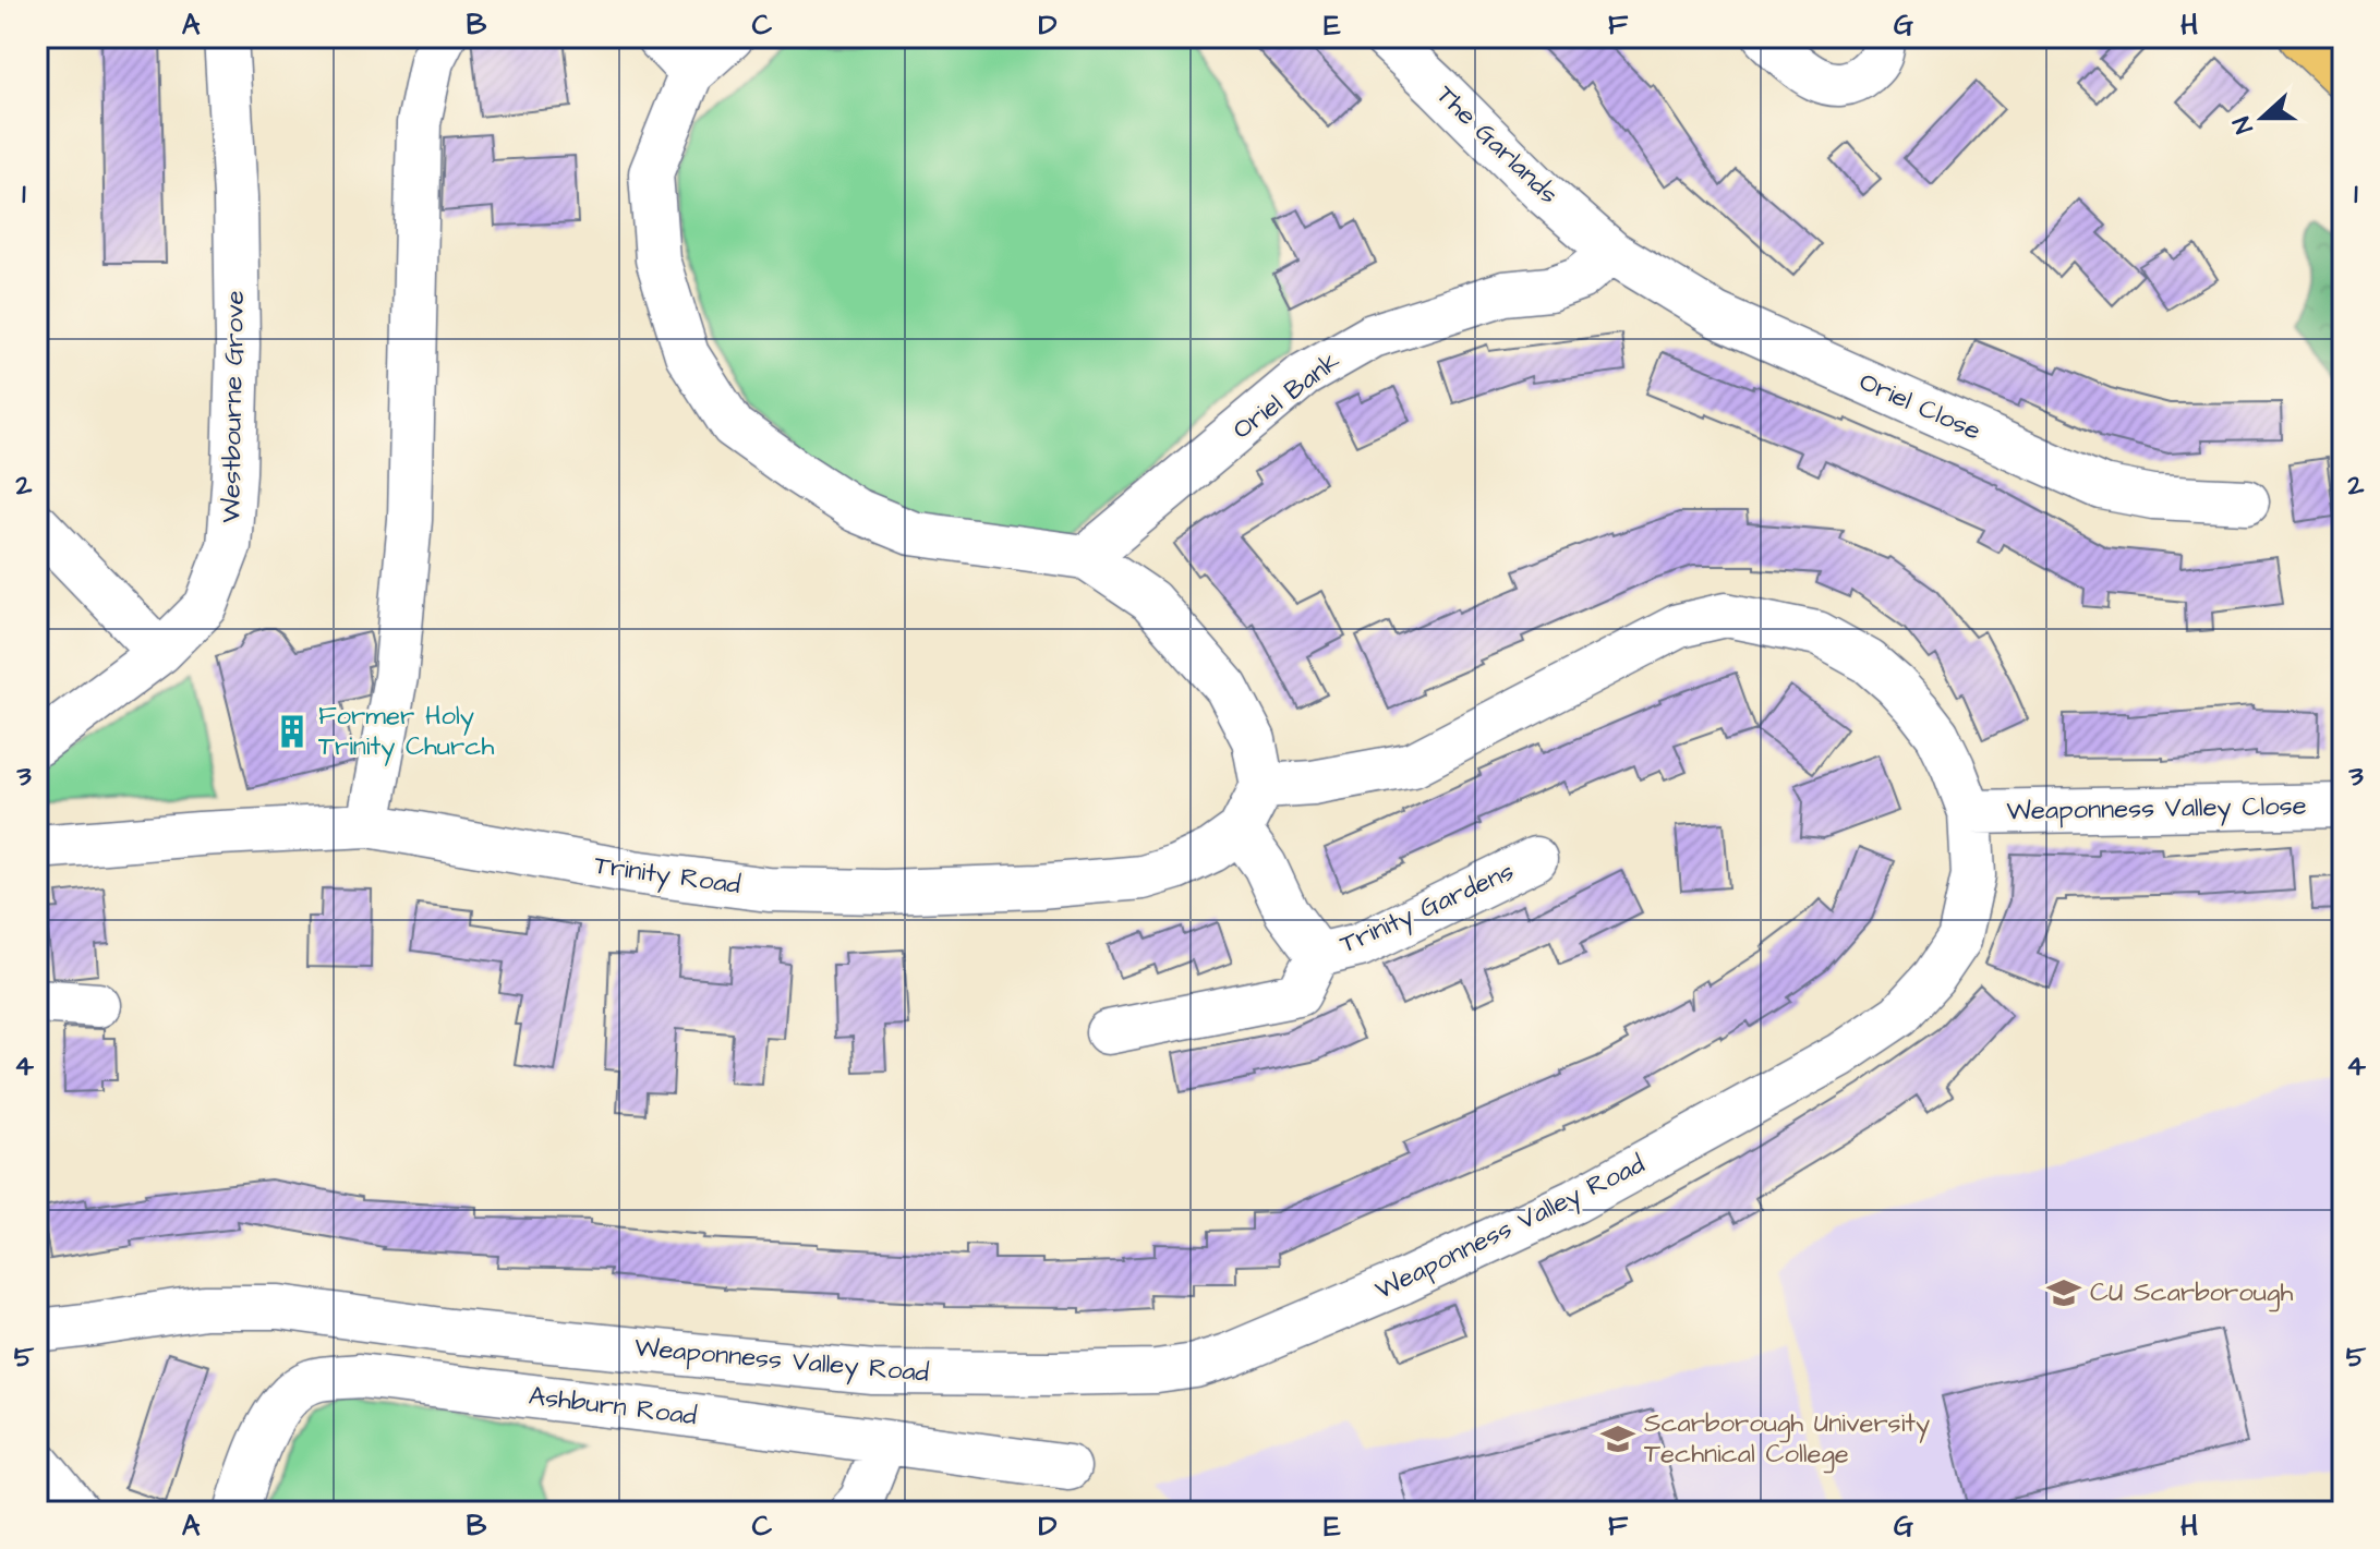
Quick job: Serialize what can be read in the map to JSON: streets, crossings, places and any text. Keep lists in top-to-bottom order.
{
  "streets": {
    "street": [
      "The Garlands",
      "Oriel Bank",
      "Westbourne Grove",
      "Oriel Close",
      "Weaponness Valley Close",
      "Trinity Road",
      "Trinity Gardens",
      "Weaponness Valley Road",
      "Ashburn Road"
    ]
  },
  "crossings": [
    ["The Garlands", "Oriel Bank"],
    ["The Garlands", "Oriel Close"],
    ["Oriel Bank", "Oriel Close"],
    ["Weaponness Valley Close", "Weaponness Valley Road"],
    ["Trinity Road", "Weaponness Valley Road"]
  ],
  "places": {
    "building": ["Former Holy Trinity Church"],
    "school or university": ["CU Scarborough", "Scarborough University Technical College"]
  },
  "north": "left",
  "grid": {
    "columns": [
      "A",
      "B",
      "C",
      "D",
      "E",
      "F",
      "G",
      "H"
    ],
    "rows": [
      "1",
      "2",
      "3",
      "4",
      "5"
    ]
  }
}
